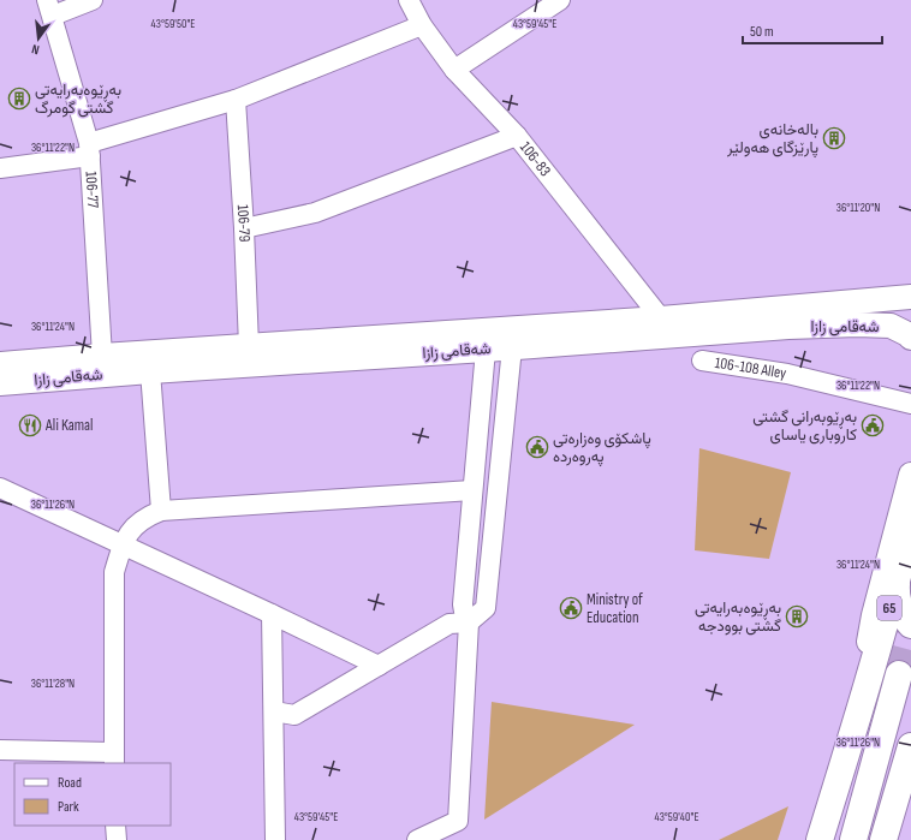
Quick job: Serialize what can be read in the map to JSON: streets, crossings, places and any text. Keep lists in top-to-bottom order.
{
  "streets": {
    "highway": ["65"],
    "street": [
      "106-83",
      "106-77",
      "106-79",
      "شەقامی زازا",
      "106-108 Alley"
    ]
  },
  "crossings": [
    ["106-83", "شەقامی زازا"],
    ["106-77", "شەقامی زازا"],
    ["106-79", "شەقامی زازا"]
  ],
  "places": {
    "building": ["بەڕێوەبەرایەتی گشتی گومرگ", "بالەخانەی پارێزگای هەولێر", "بەڕێوەبەرایەتی گشتی بوودجە"],
    "restaurant": ["Ali Kamal"],
    "public building": ["بەڕێوبەرانی گشتی کاروباری یاسای", "پاشکۆی وەزارەتی پەروەردە", "Ministry of Education"]
  },
  "legend": ["Road", "Park"],
  "scale_bar": "50 m",
  "north": "bottom",
  "coordinates": [
    "43°59'50\"E",
    "43°59'45\"E",
    "36°11'22\"N",
    "36°11'20\"N",
    "36°11'24\"N",
    "36°11'26\"N",
    "36°11'28\"N",
    "43°59'40\"E"
  ]
}
